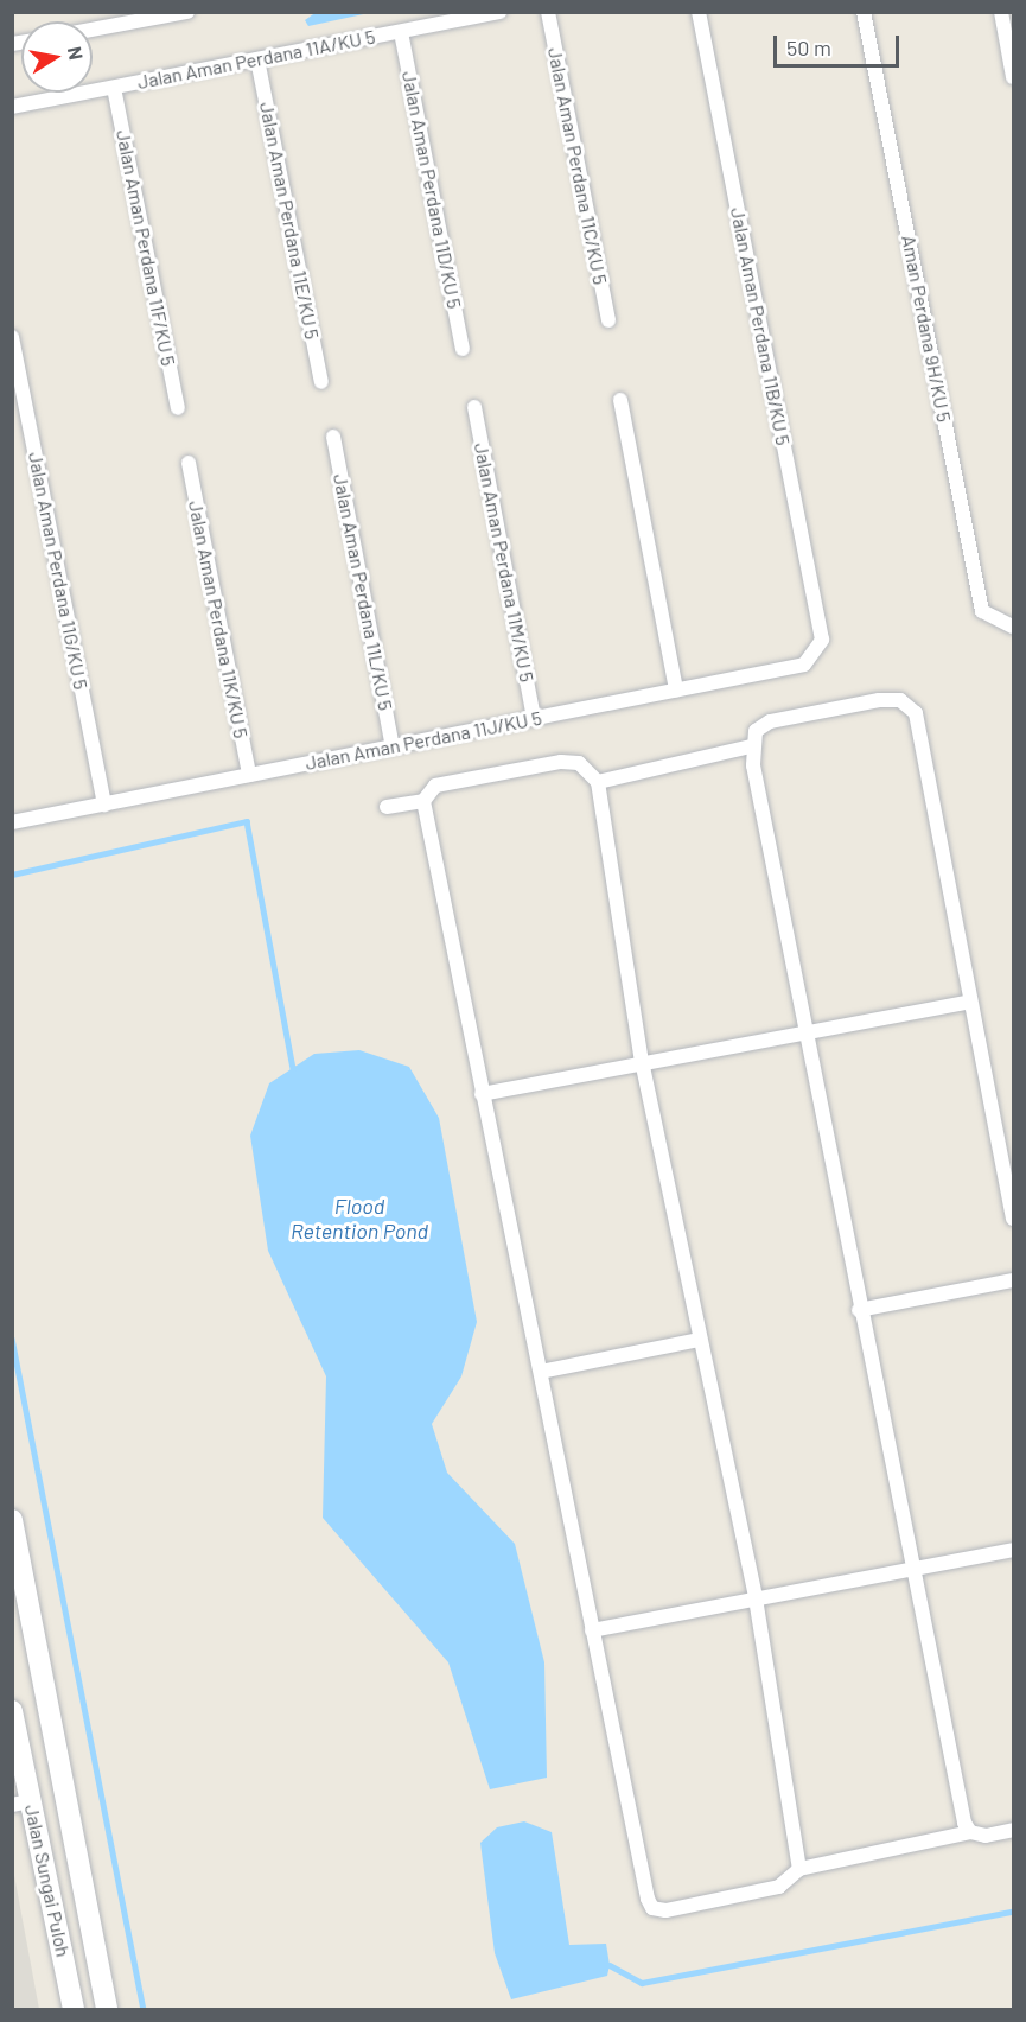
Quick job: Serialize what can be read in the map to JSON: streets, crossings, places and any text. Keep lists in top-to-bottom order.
{
  "streets": {
    "street": [
      "Jalan Aman Perdana 11A/KU 5",
      "Jalan Aman Perdana 11C/KU 5",
      "Jalan Aman Perdana 11D/KU 5",
      "Jalan Aman Perdana 11E/KU 5",
      "Jalan Aman Perdana 11F/KU 5",
      "Jalan Aman Perdana 11B/KU 5",
      "Aman Perdana 9H/KU 5",
      "Jalan Aman Perdana 11M/KU 5",
      "Jalan Aman Perdana 11G/KU 5",
      "Jalan Aman Perdana 11L/KU 5",
      "Jalan Aman Perdana 11K/KU 5",
      "Jalan Aman Perdana 11J/KU 5",
      "Jalan Sungai Puloh"
    ]
  },
  "crossings": [
    ["Jalan Aman Perdana 11A/KU 5", "Jalan Aman Perdana 11D/KU 5"],
    ["Jalan Aman Perdana 11A/KU 5", "Jalan Aman Perdana 11E/KU 5"],
    ["Jalan Aman Perdana 11A/KU 5", "Jalan Aman Perdana 11F/KU 5"],
    ["Jalan Aman Perdana 11B/KU 5", "Jalan Aman Perdana 11J/KU 5"],
    ["Jalan Aman Perdana 11M/KU 5", "Jalan Aman Perdana 11J/KU 5"],
    ["Jalan Aman Perdana 11G/KU 5", "Jalan Aman Perdana 11J/KU 5"],
    ["Jalan Aman Perdana 11L/KU 5", "Jalan Aman Perdana 11J/KU 5"],
    ["Jalan Aman Perdana 11K/KU 5", "Jalan Aman Perdana 11J/KU 5"]
  ],
  "water": ["Flood Retention Pond"],
  "scale_bar": "50 m",
  "north": "right"
}
